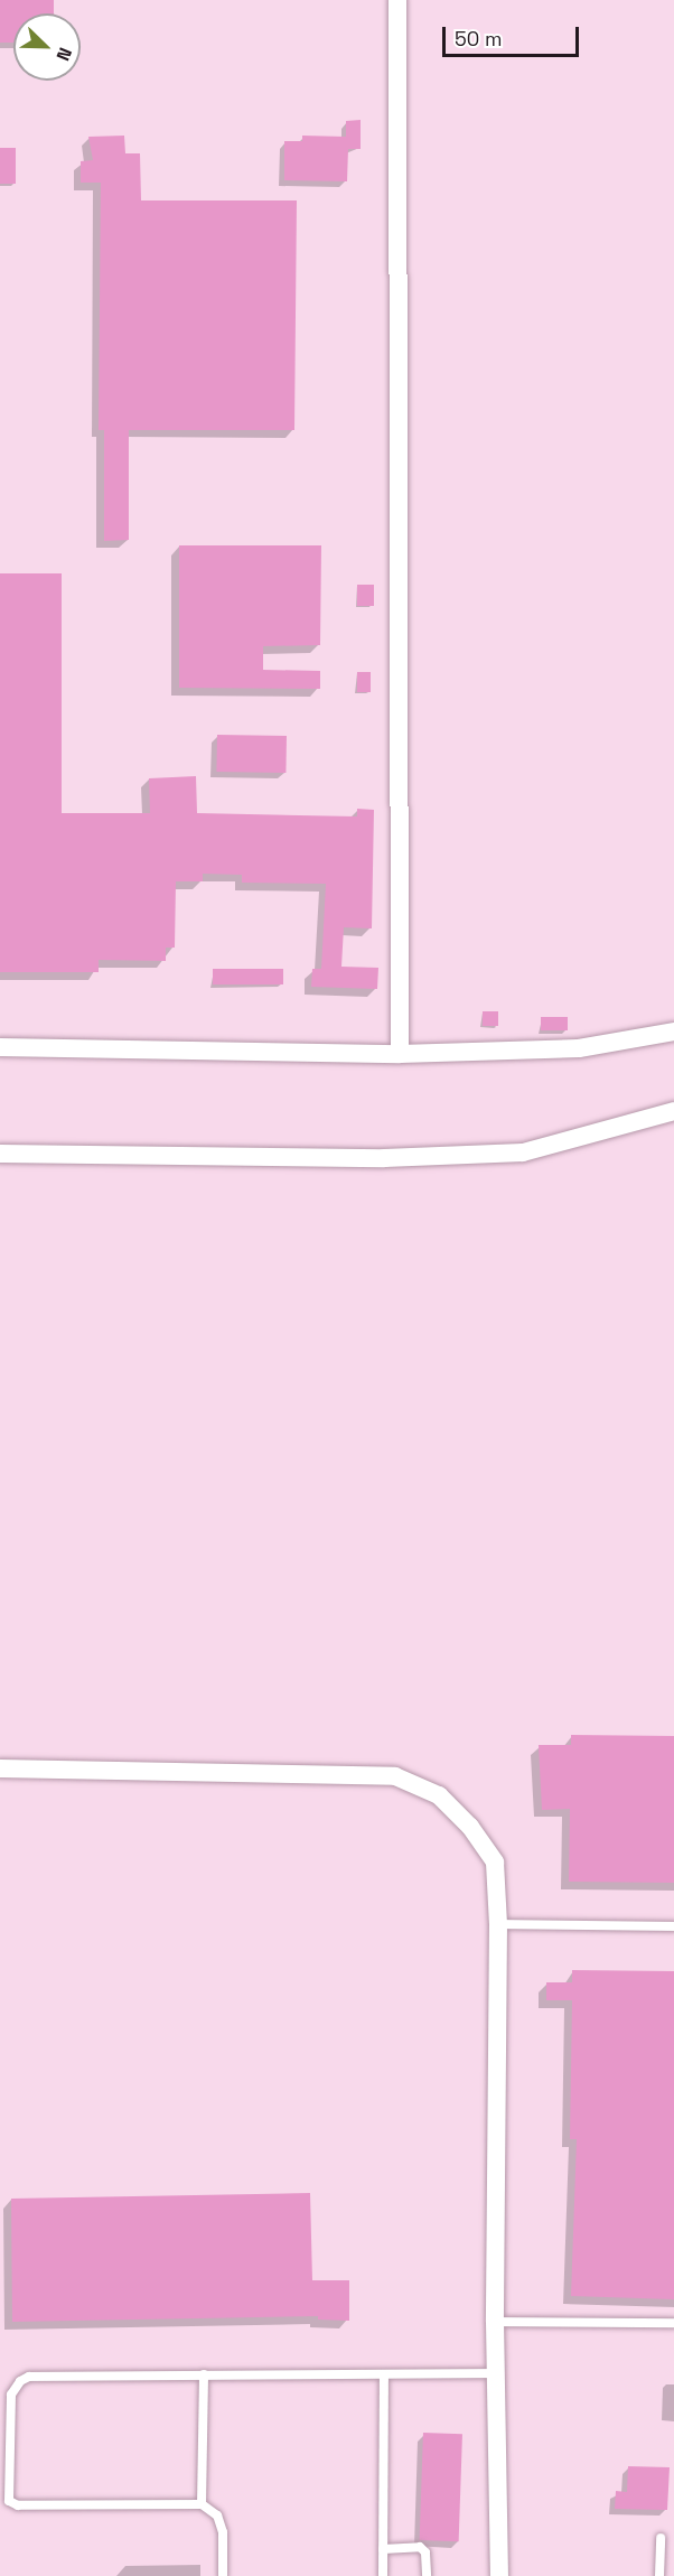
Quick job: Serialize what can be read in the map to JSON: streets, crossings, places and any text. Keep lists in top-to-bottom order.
{
  "scale_bar": "50 m",
  "north": "bottom right"
}
